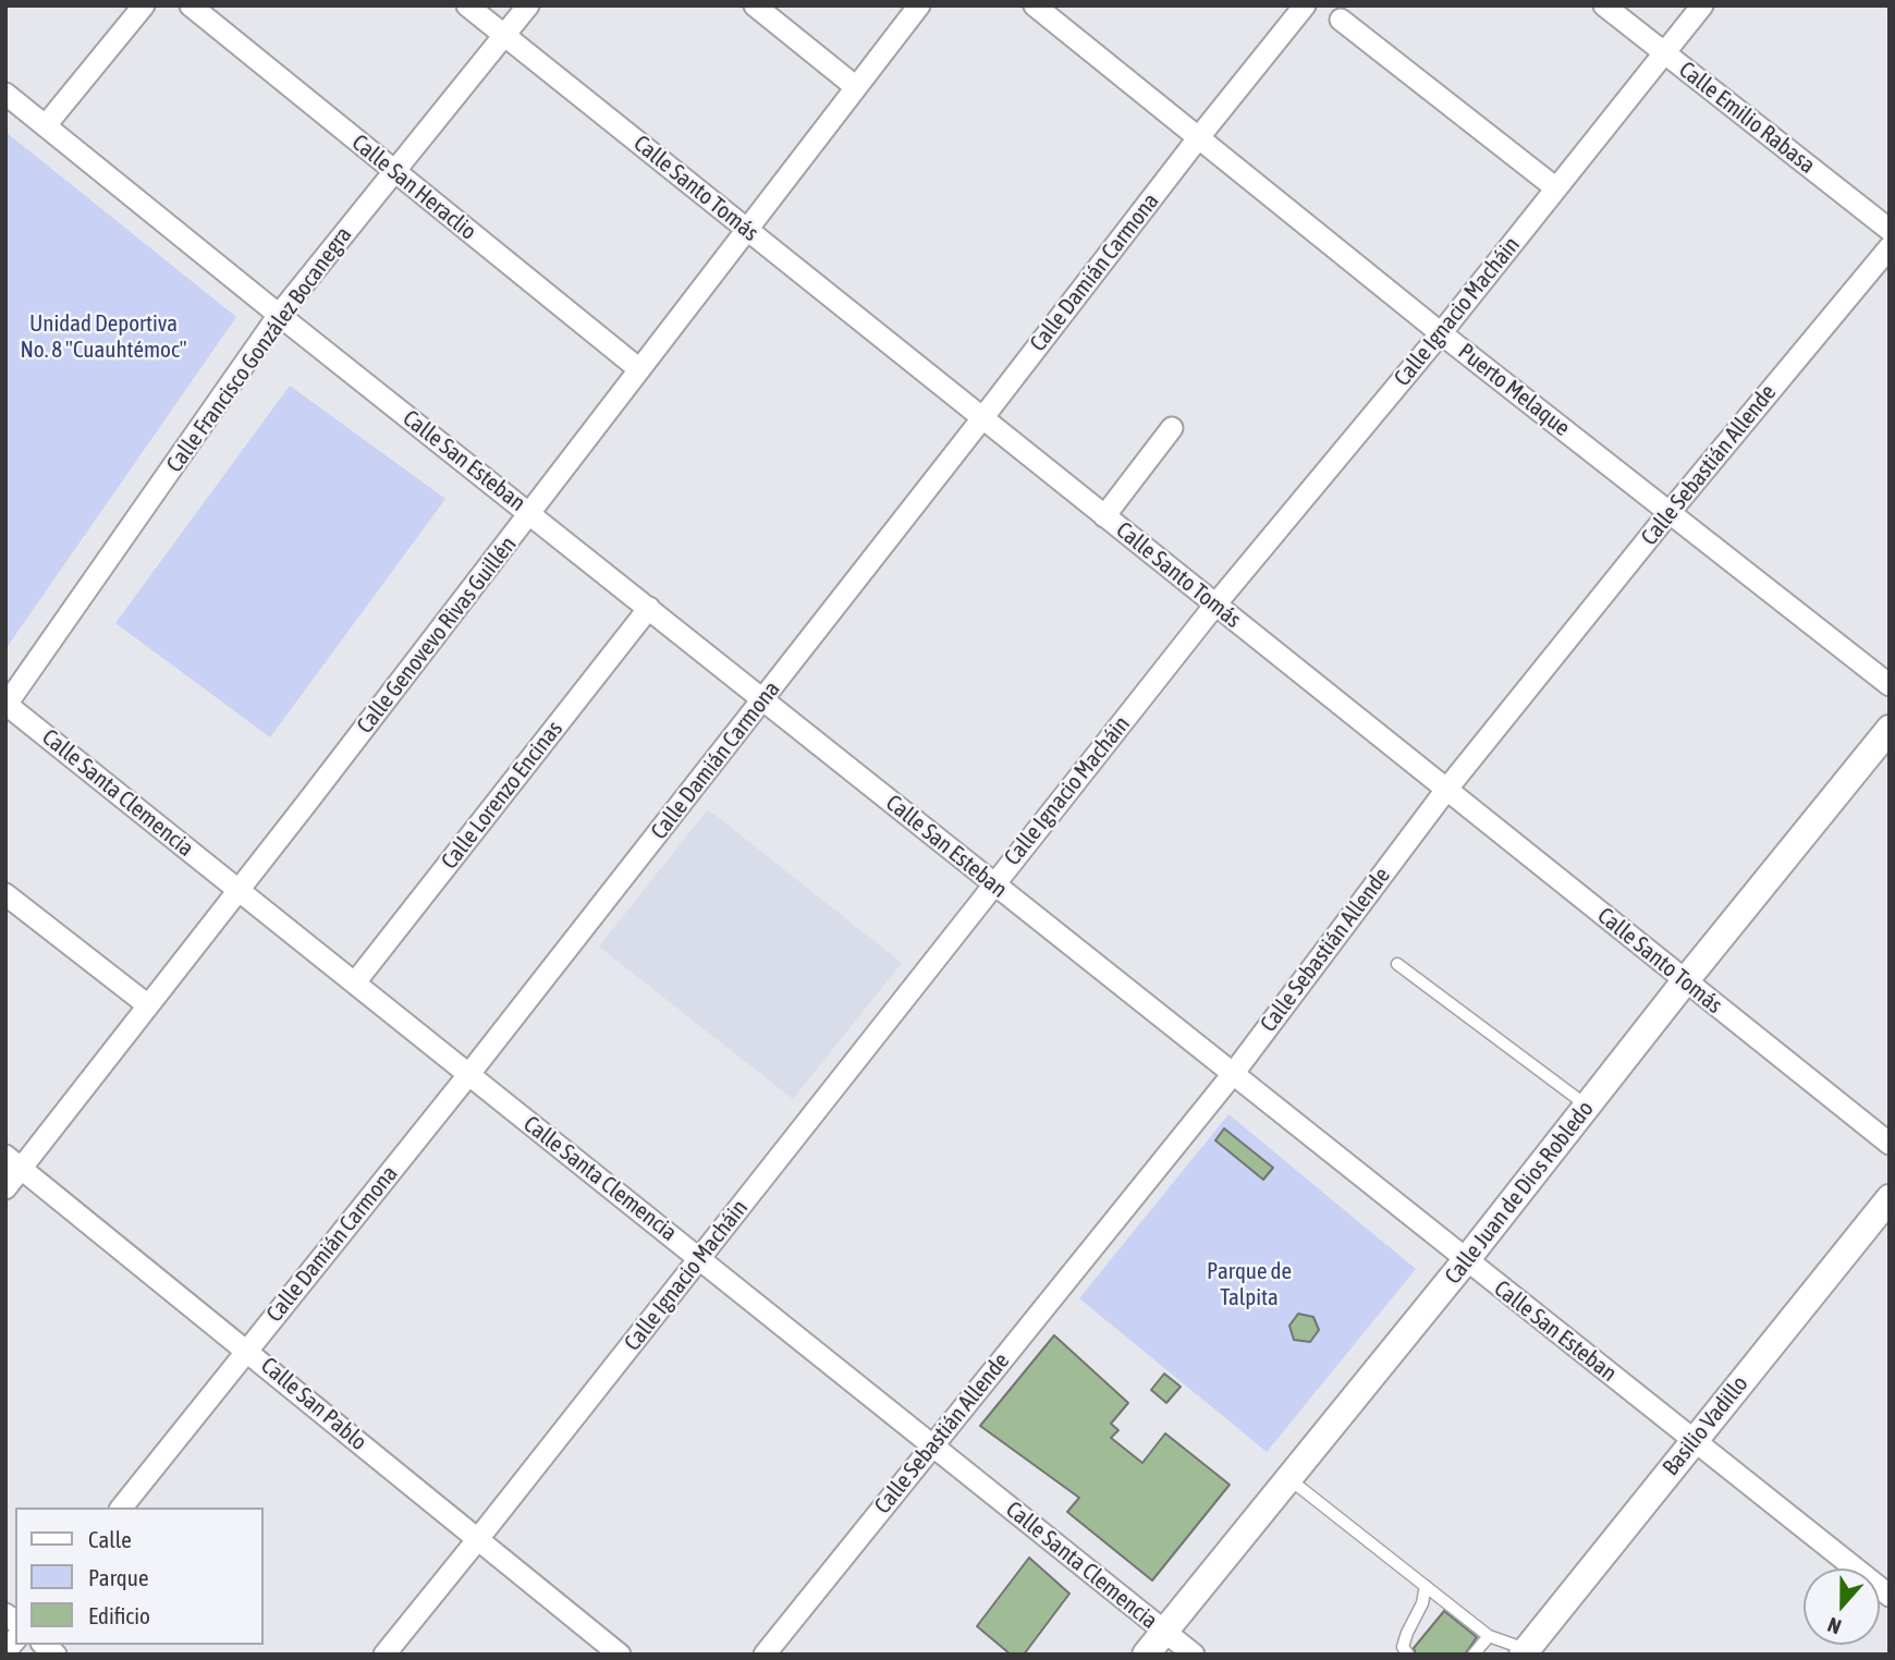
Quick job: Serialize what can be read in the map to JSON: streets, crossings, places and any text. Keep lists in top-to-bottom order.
{
  "streets": {
    "street": [
      "Calle Emilio Rabasa",
      "Calle San Heraclio",
      "Calle Santo Tomás",
      "Calle Damián Carmona",
      "Calle Ignacio Macháin",
      "Calle Francisco González Bocanegra",
      "Puerto Melaque",
      "Calle San Esteban",
      "Calle Sebastián Allende",
      "Calle Genovevo Rivas Guillén",
      "Calle Santa Clemencia",
      "Calle Lorenzo Encinas",
      "Calle Juan de Dios Robledo",
      "Calle San Pablo",
      "Basilio Vadillo"
    ]
  },
  "crossings": [
    ["Calle Emilio Rabasa", "Calle Ignacio Macháin"],
    ["Calle San Heraclio", "Calle Francisco González Bocanegra"],
    ["Calle San Heraclio", "Calle Genovevo Rivas Guillén"],
    ["Calle Santo Tomás", "Calle Damián Carmona"],
    ["Calle Santo Tomás", "Calle Ignacio Macháin"],
    ["Calle Santo Tomás", "Calle Francisco González Bocanegra"],
    ["Calle Santo Tomás", "Calle Sebastián Allende"],
    ["Calle Santo Tomás", "Calle Genovevo Rivas Guillén"],
    ["Calle Santo Tomás", "Calle Juan de Dios Robledo"],
    ["Calle Damián Carmona", "Puerto Melaque"],
    ["Calle Damián Carmona", "Calle San Esteban"],
    ["Calle Damián Carmona", "Calle Santa Clemencia"],
    ["Calle Damián Carmona", "Calle San Pablo"],
    ["Calle Ignacio Macháin", "Puerto Melaque"],
    ["Calle Ignacio Macháin", "Calle San Esteban"],
    ["Calle Ignacio Macháin", "Calle Santa Clemencia"],
    ["Calle Ignacio Macháin", "Calle San Pablo"],
    ["Calle Francisco González Bocanegra", "Calle San Esteban"],
    ["Calle Francisco González Bocanegra", "Calle Santa Clemencia"],
    ["Puerto Melaque", "Calle Sebastián Allende"],
    ["Calle San Esteban", "Calle Sebastián Allende"],
    ["Calle San Esteban", "Calle Genovevo Rivas Guillén"],
    ["Calle San Esteban", "Calle Lorenzo Encinas"],
    ["Calle San Esteban", "Calle Juan de Dios Robledo"],
    ["Calle San Esteban", "Basilio Vadillo"],
    ["Calle Sebastián Allende", "Calle Santa Clemencia"],
    ["Calle Genovevo Rivas Guillén", "Calle Santa Clemencia"],
    ["Calle Genovevo Rivas Guillén", "Calle San Pablo"],
    ["Calle Santa Clemencia", "Calle Lorenzo Encinas"],
    ["Calle Santa Clemencia", "Calle Juan de Dios Robledo"]
  ],
  "parks": ["Unidad Deportiva No. 8 \"Cuauhtémoc\"", "Parque de Talpita"],
  "legend": ["Calle", "Parque", "Edificio"],
  "north": "bottom"
}
